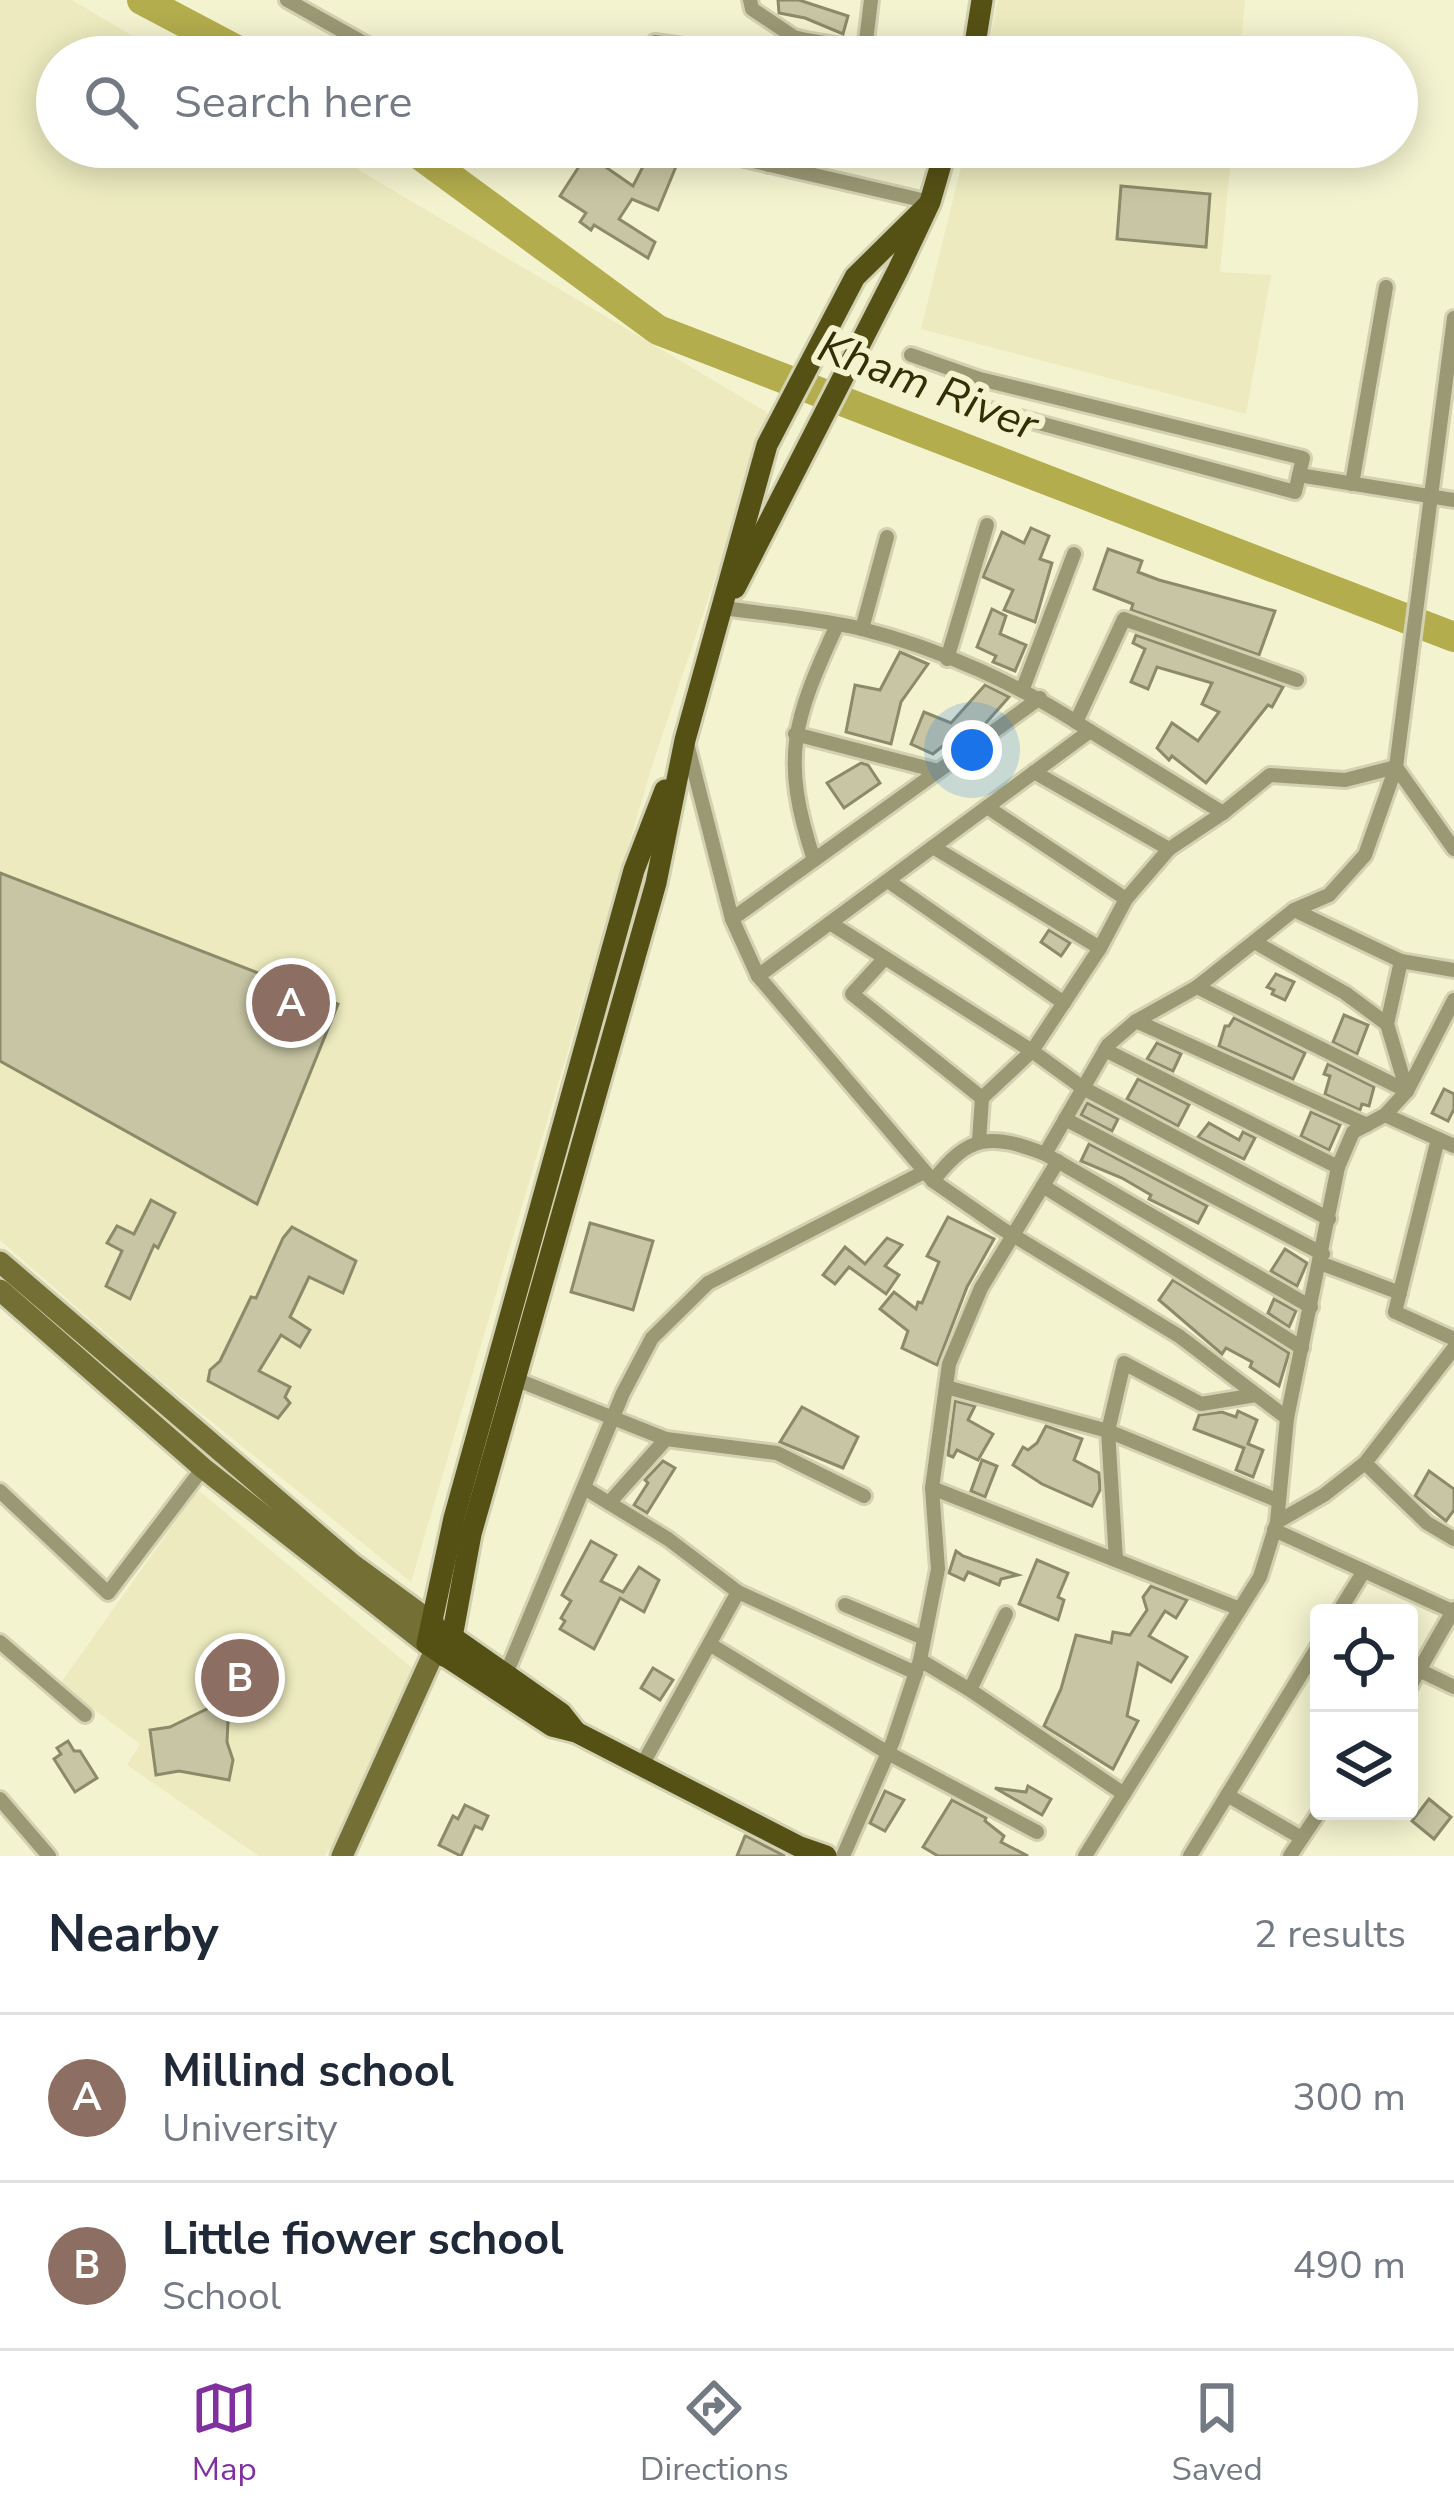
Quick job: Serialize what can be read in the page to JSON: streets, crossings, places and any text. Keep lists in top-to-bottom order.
{
  "water": ["Kham River"],
  "page": {
    "search": "Search here",
    "pins": ["A", "B"],
    "heading": ["Nearby", "2 results"],
    "list": [
      {
        "mark": "A",
        "name": "Millind school",
        "note": "University",
        "value": "300 m"
      },
      {
        "mark": "B",
        "name": "Little fiower school",
        "note": "School",
        "value": "490 m"
      }
    ],
    "nav": ["Map", "Directions", "Saved"]
  }
}
